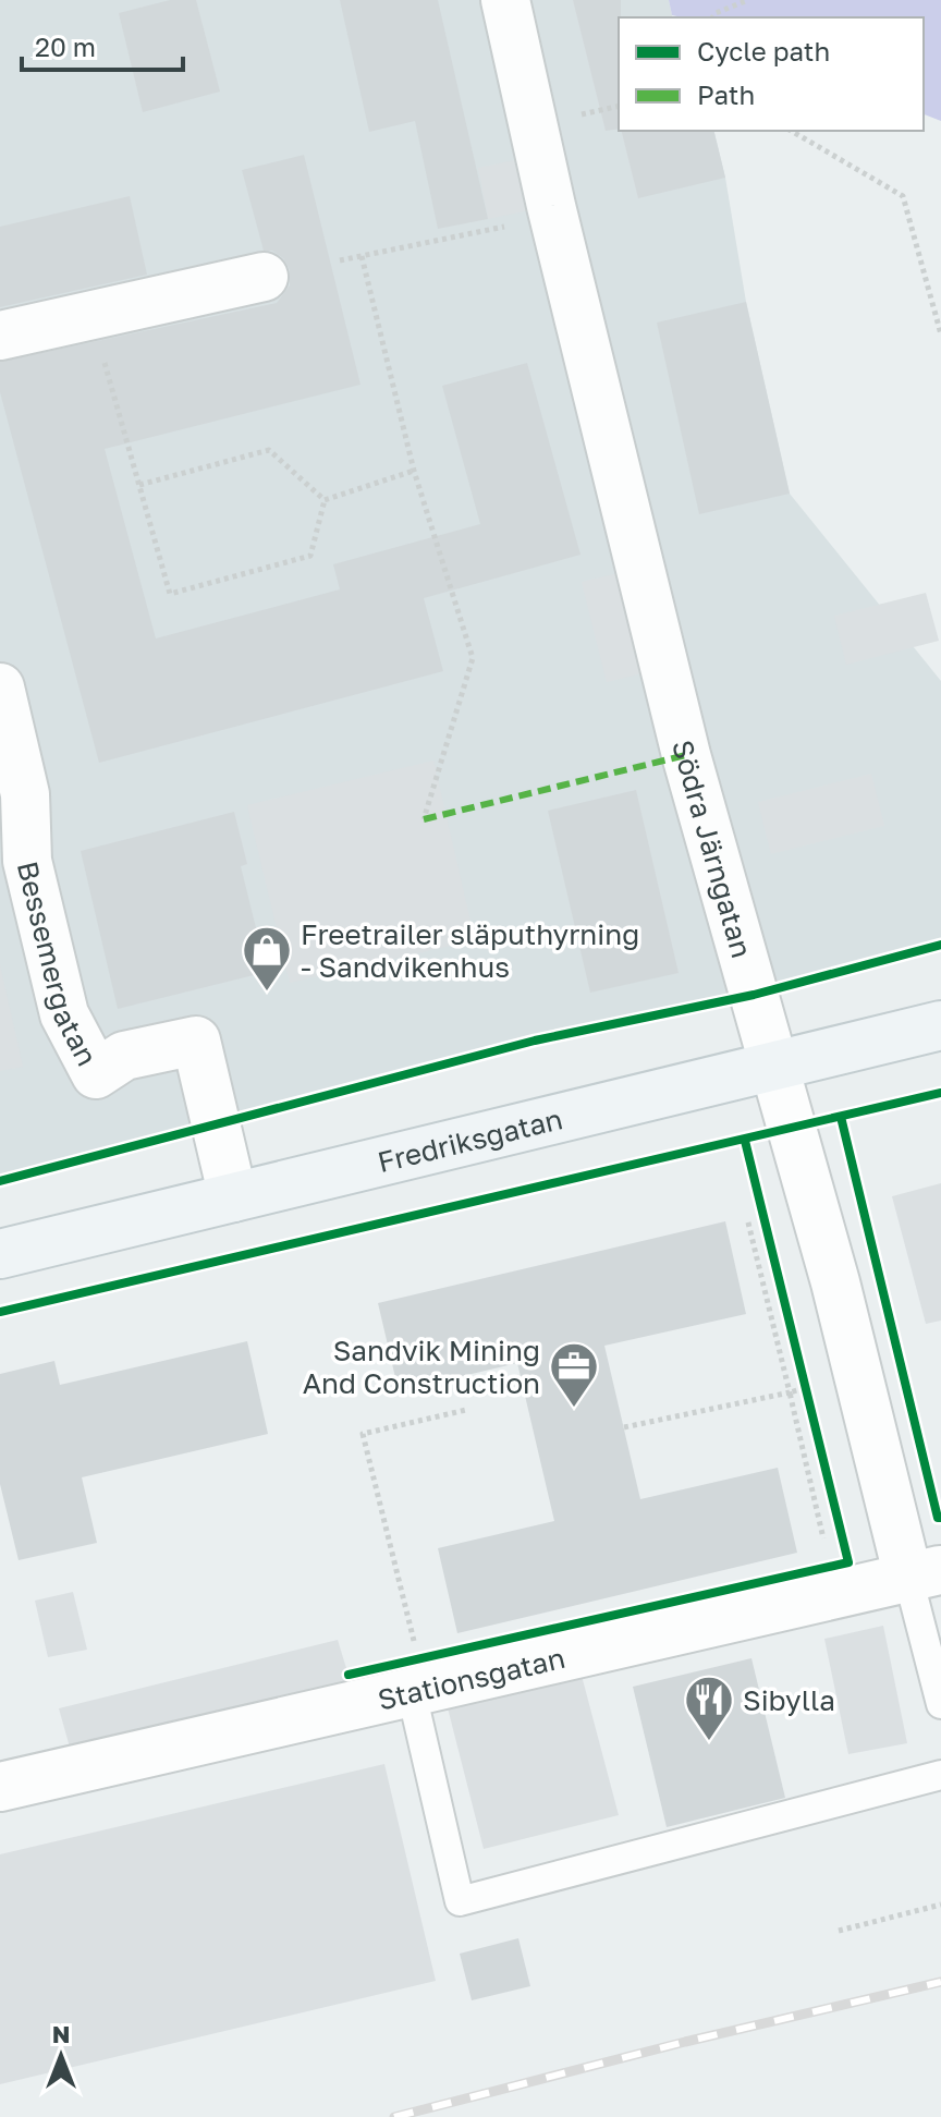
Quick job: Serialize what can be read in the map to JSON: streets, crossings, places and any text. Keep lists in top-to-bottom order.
{
  "streets": {
    "street": [
      "Södra Järngatan",
      "Bessemergatan",
      "Fredriksgatan",
      "Stationsgatan"
    ]
  },
  "crossings": [
    ["Södra Järngatan", "Fredriksgatan"],
    ["Södra Järngatan", "Stationsgatan"],
    ["Bessemergatan", "Fredriksgatan"]
  ],
  "places": {
    "shop": ["Freetrailer släputhyrning - Sandvikenhus"],
    "office": ["Sandvik Mining And Construction"],
    "restaurant": ["Sibylla"]
  },
  "legend": ["Cycle path", "Path"],
  "scale_bar": "20 m",
  "north": "top"
}
